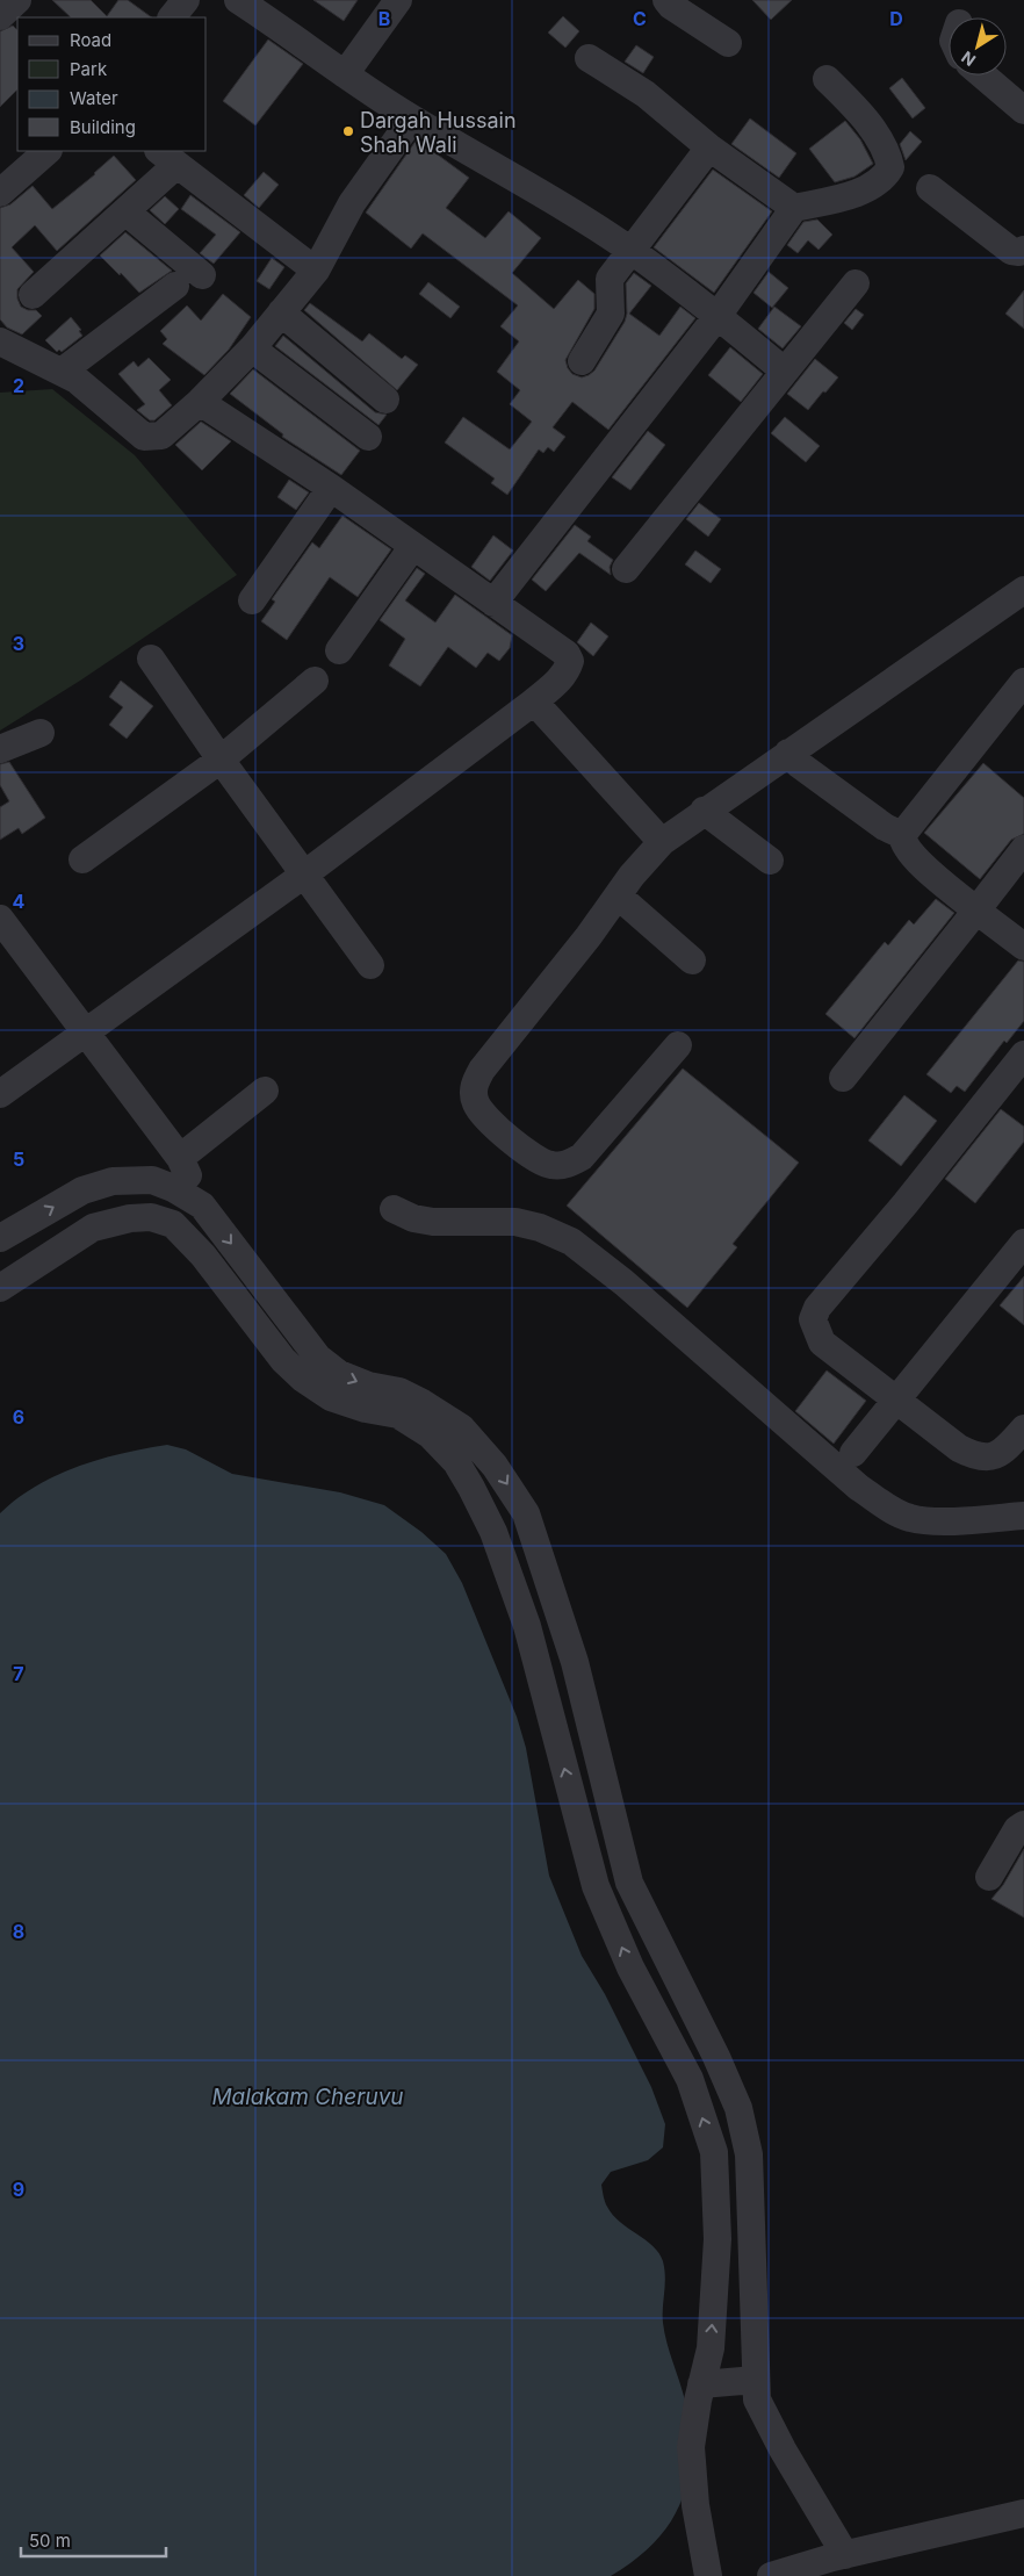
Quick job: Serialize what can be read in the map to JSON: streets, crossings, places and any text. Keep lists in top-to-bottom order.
{
  "water": ["Malakam Cheruvu"],
  "places": ["Dargah Hussain Shah Wali"],
  "legend": [
    "Road",
    "Park",
    "Water",
    "Building"
  ],
  "scale_bar": "50 m",
  "north": "bottom left",
  "grid": {
    "columns": ["B", "C", "D"],
    "rows": [
      "2",
      "3",
      "4",
      "5",
      "6",
      "7",
      "8",
      "9"
    ]
  }
}
